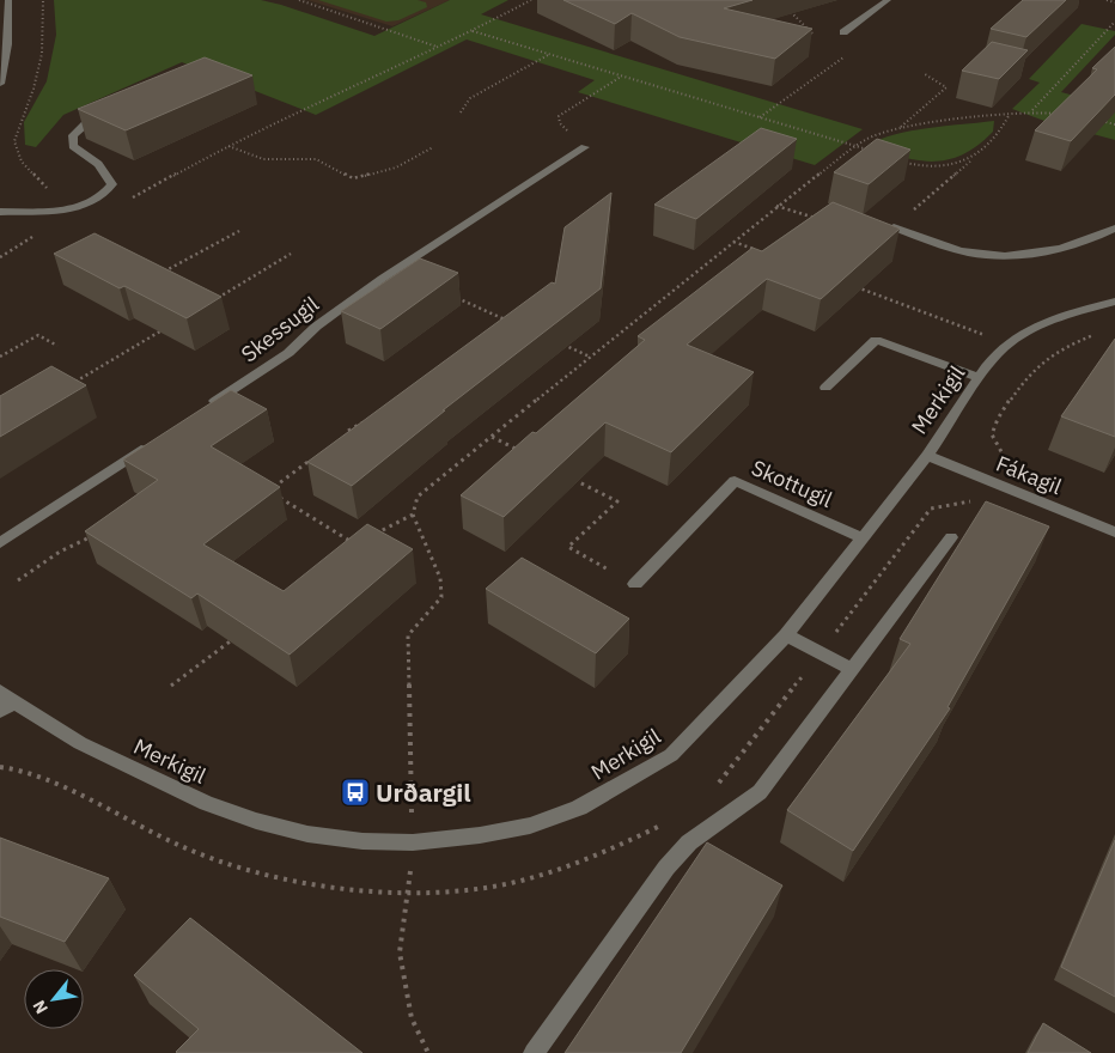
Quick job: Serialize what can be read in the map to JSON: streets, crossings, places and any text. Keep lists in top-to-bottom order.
{
  "streets": {
    "street": [
      "Skessugil",
      "Merkigil",
      "Fákagil",
      "Skottugil"
    ]
  },
  "crossings": [
    ["Merkigil", "Fákagil"],
    ["Merkigil", "Skottugil"]
  ],
  "places": {
    "bus stop": ["Urðargil"]
  },
  "north": "bottom left"
}
